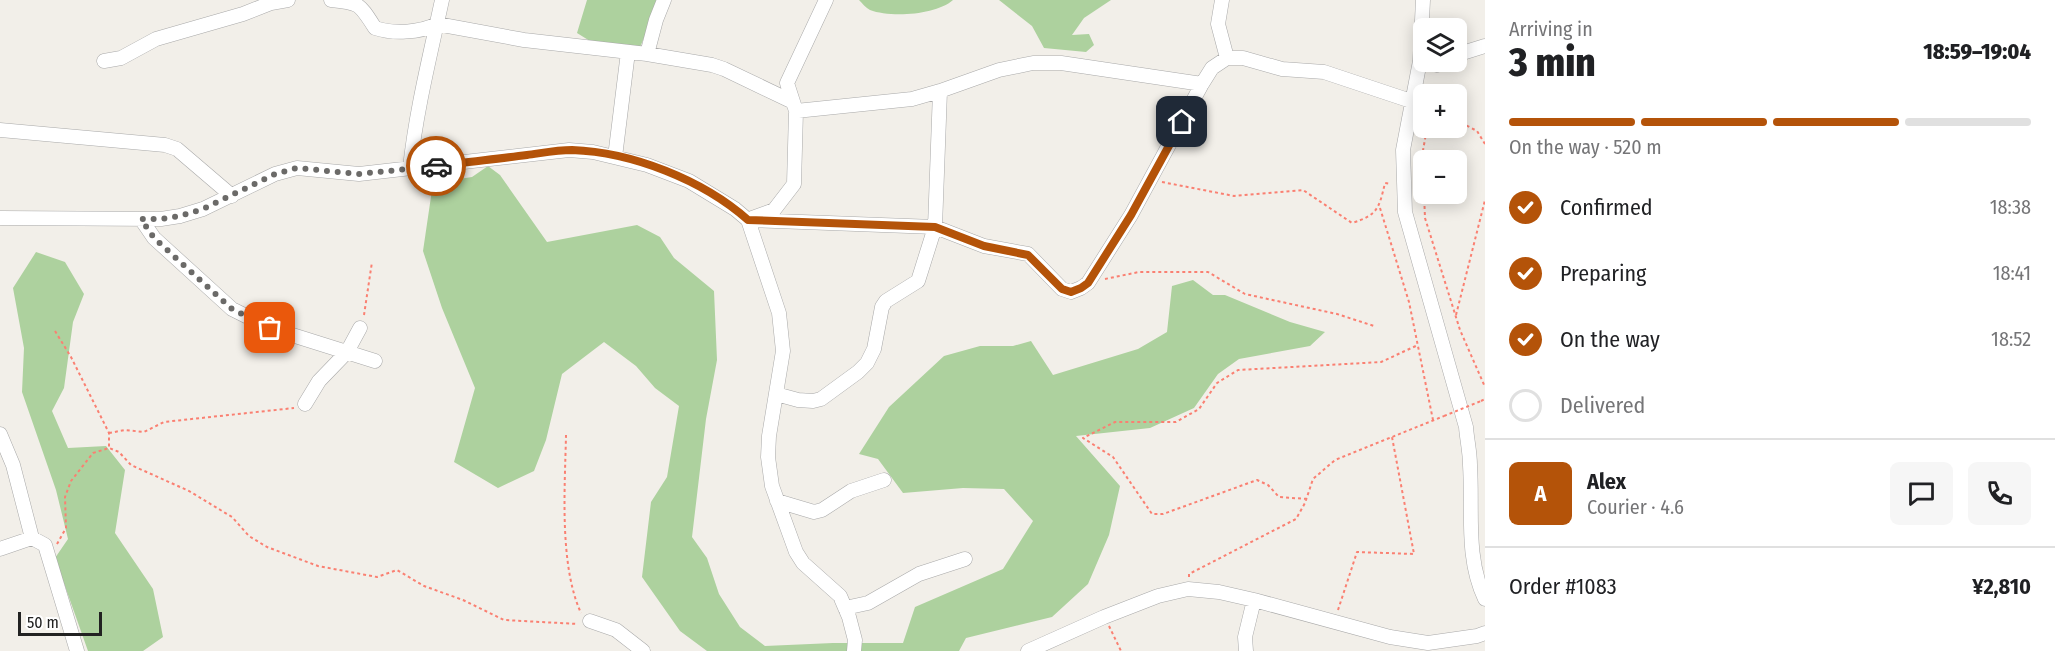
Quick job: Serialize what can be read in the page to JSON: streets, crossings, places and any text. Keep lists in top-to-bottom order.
{
  "scale_bar": "50 m",
  "page": {
    "heading": ["3 min", "Arriving in", "18:59–19:04"],
    "panel": [
      "Alex",
      "Courier · 4.6",
      "Order #1083",
      "¥2,810"
    ],
    "map_buttons": ["+", "−"],
    "bar": "On the way · 520 m",
    "list": [
      ["Confirmed", "18:38"],
      ["Preparing", "18:41"],
      ["On the way", "18:52"],
      "Delivered"
    ],
    "round": "A",
    "scale": "50 m"
  }
}
